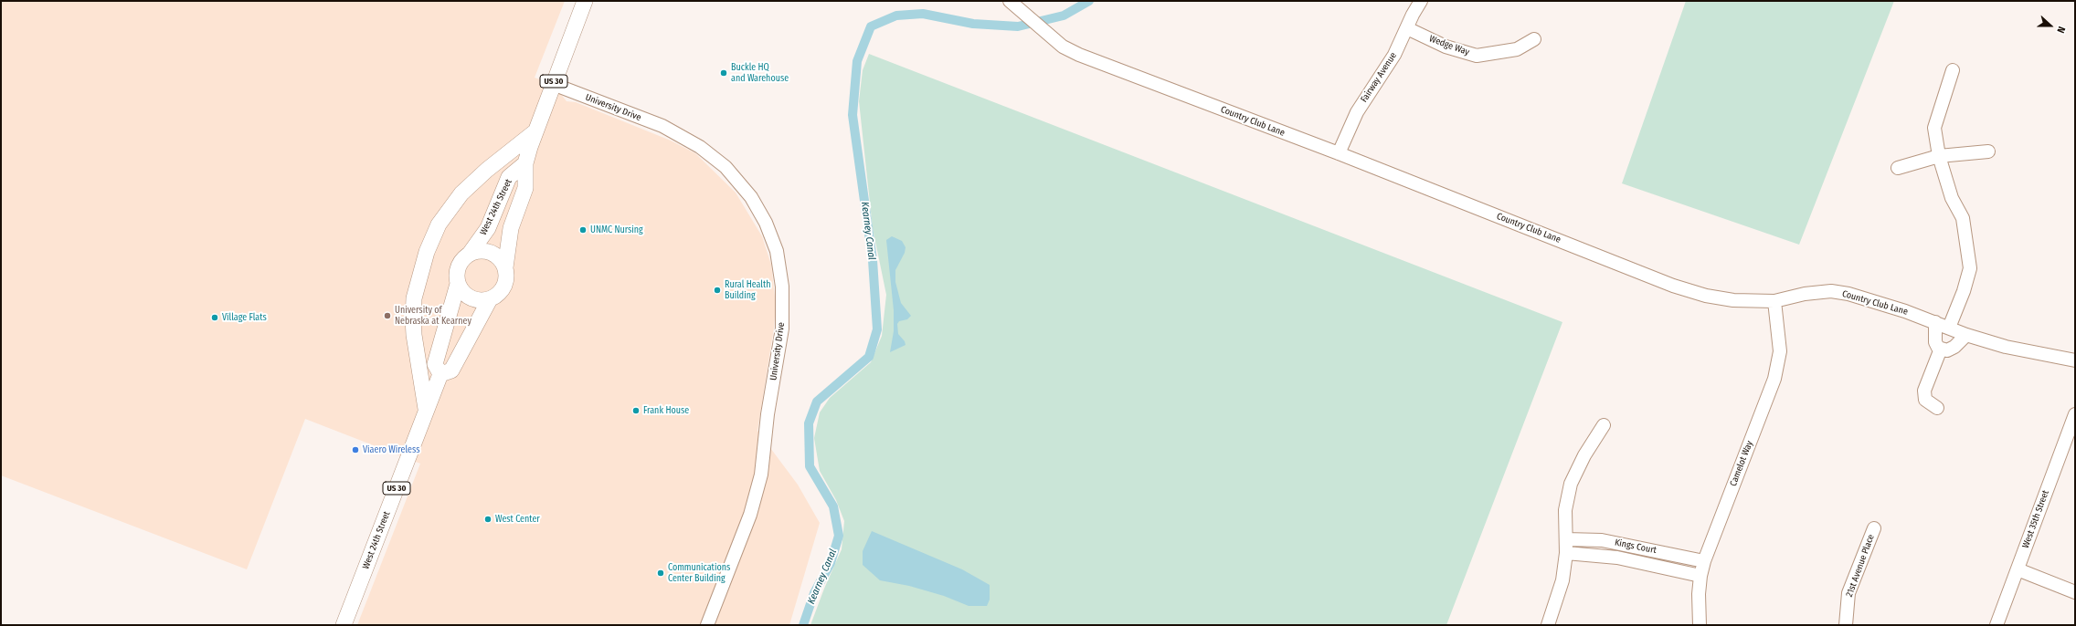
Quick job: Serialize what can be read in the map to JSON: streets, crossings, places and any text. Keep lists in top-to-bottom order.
{
  "streets": {
    "main road": ["US 30", "West 24th Street"],
    "street": [
      "Wedge Way",
      "Fairway Avenue",
      "University Drive",
      "Country Club Lane",
      "Camelot Way",
      "West 35th Street",
      "Kings Court",
      "21st Avenue Place"
    ]
  },
  "crossings": [
    ["Wedge Way", "Fairway Avenue"],
    ["Fairway Avenue", "Country Club Lane"],
    ["US 30", "West 24th Street"],
    ["University Drive", "West 24th Street"],
    ["Country Club Lane", "Camelot Way"],
    ["Camelot Way", "Kings Court"]
  ],
  "water": ["Kearney Canal"],
  "places": [
    "Buckle HQ and Warehouse",
    "UNMC Nursing",
    "Rural Health Building",
    "University of Nebraska at Kearney",
    "Village Flats",
    "Frank House",
    "Viaero Wireless",
    "West Center",
    "Communications Center Building"
  ],
  "north": "right"
}
